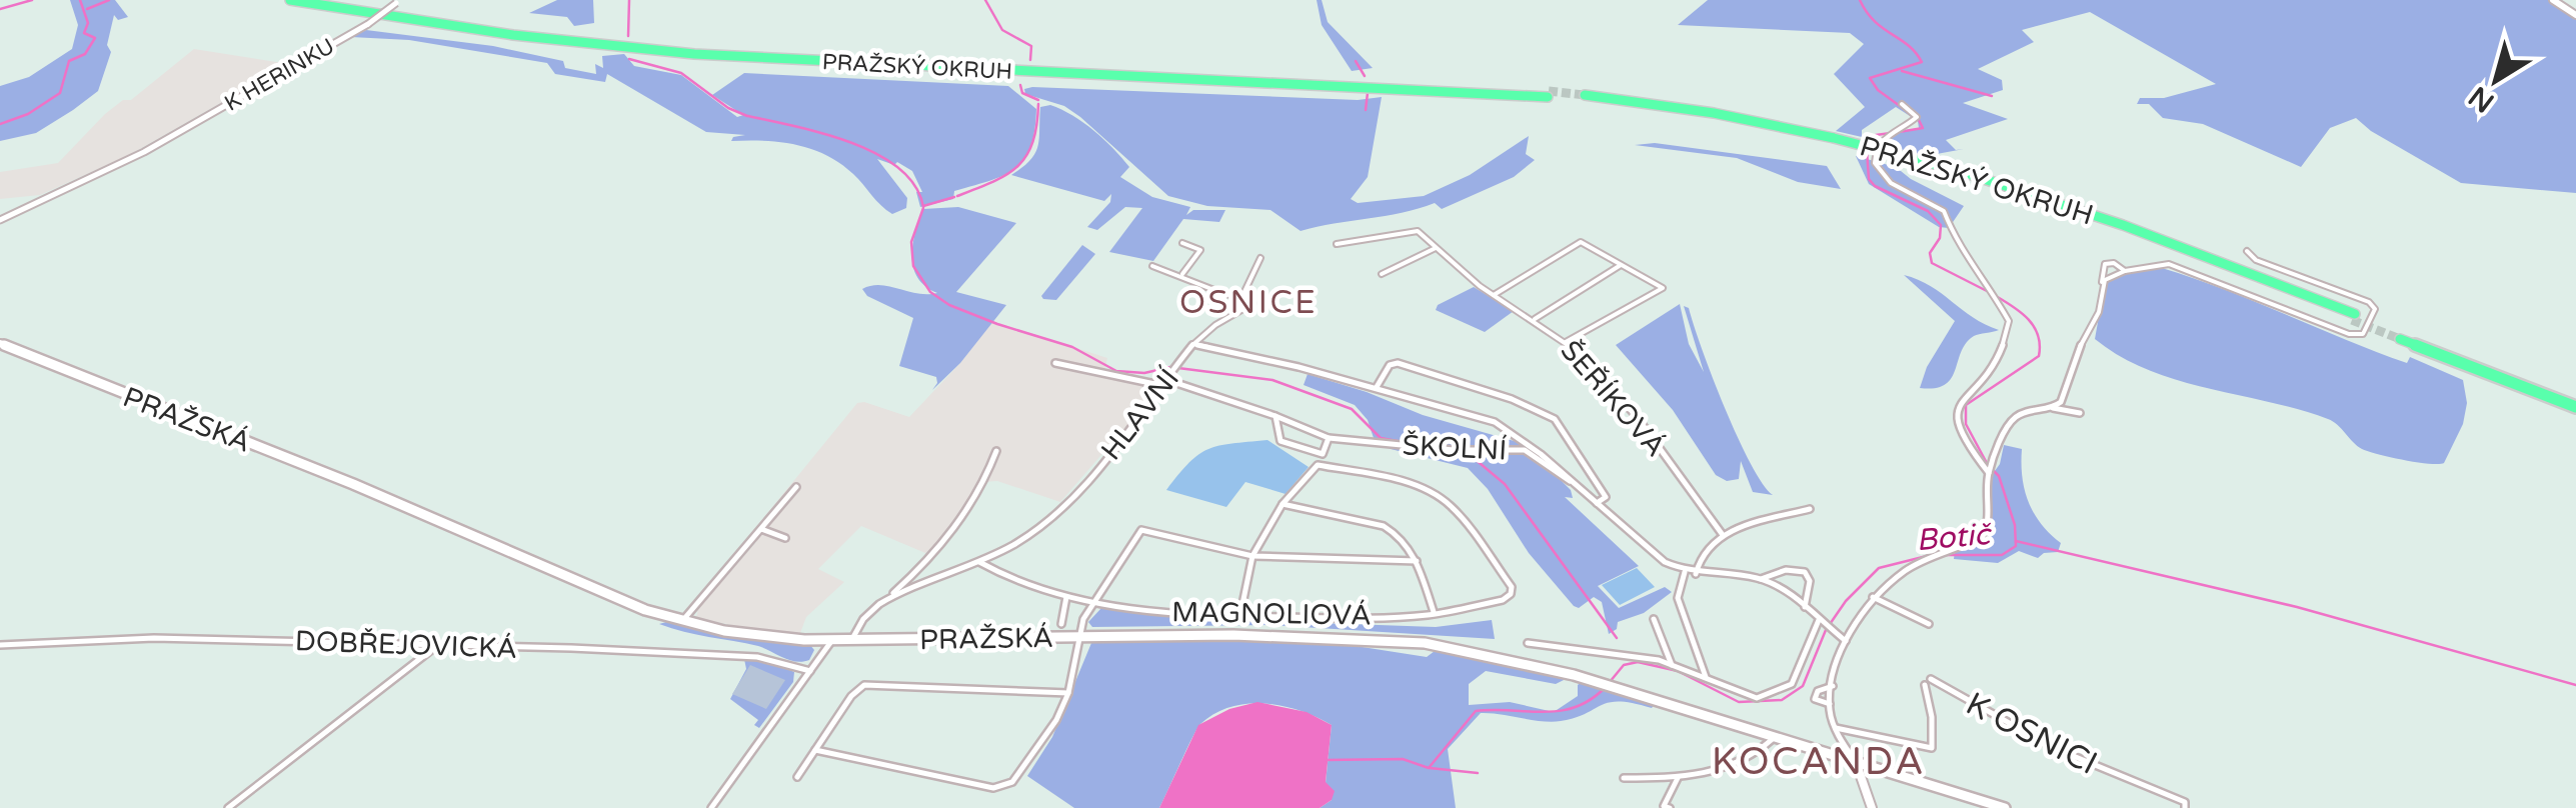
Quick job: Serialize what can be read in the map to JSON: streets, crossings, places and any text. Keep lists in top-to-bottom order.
{
  "streets": {
    "highway": ["PRAŽSKÝ OKRUH"],
    "main road": ["PRAŽSKÁ"],
    "street": [
      "K HERINKU",
      "ŠEŘÍKOVÁ",
      "HLAVNÍ",
      "ŠKOLNÍ",
      "MAGNOLIOVÁ",
      "DOBŘEJOVICKÁ",
      "K OSNICI"
    ]
  },
  "crossings": [
    ["HLAVNÍ", "PRAŽSKÁ"],
    ["HLAVNÍ", "ŠKOLNÍ"],
    ["HLAVNÍ", "MAGNOLIOVÁ"]
  ],
  "districts": ["OSNICE", "KOCANDA"],
  "water": ["Botič"],
  "north": "bottom left"
}
